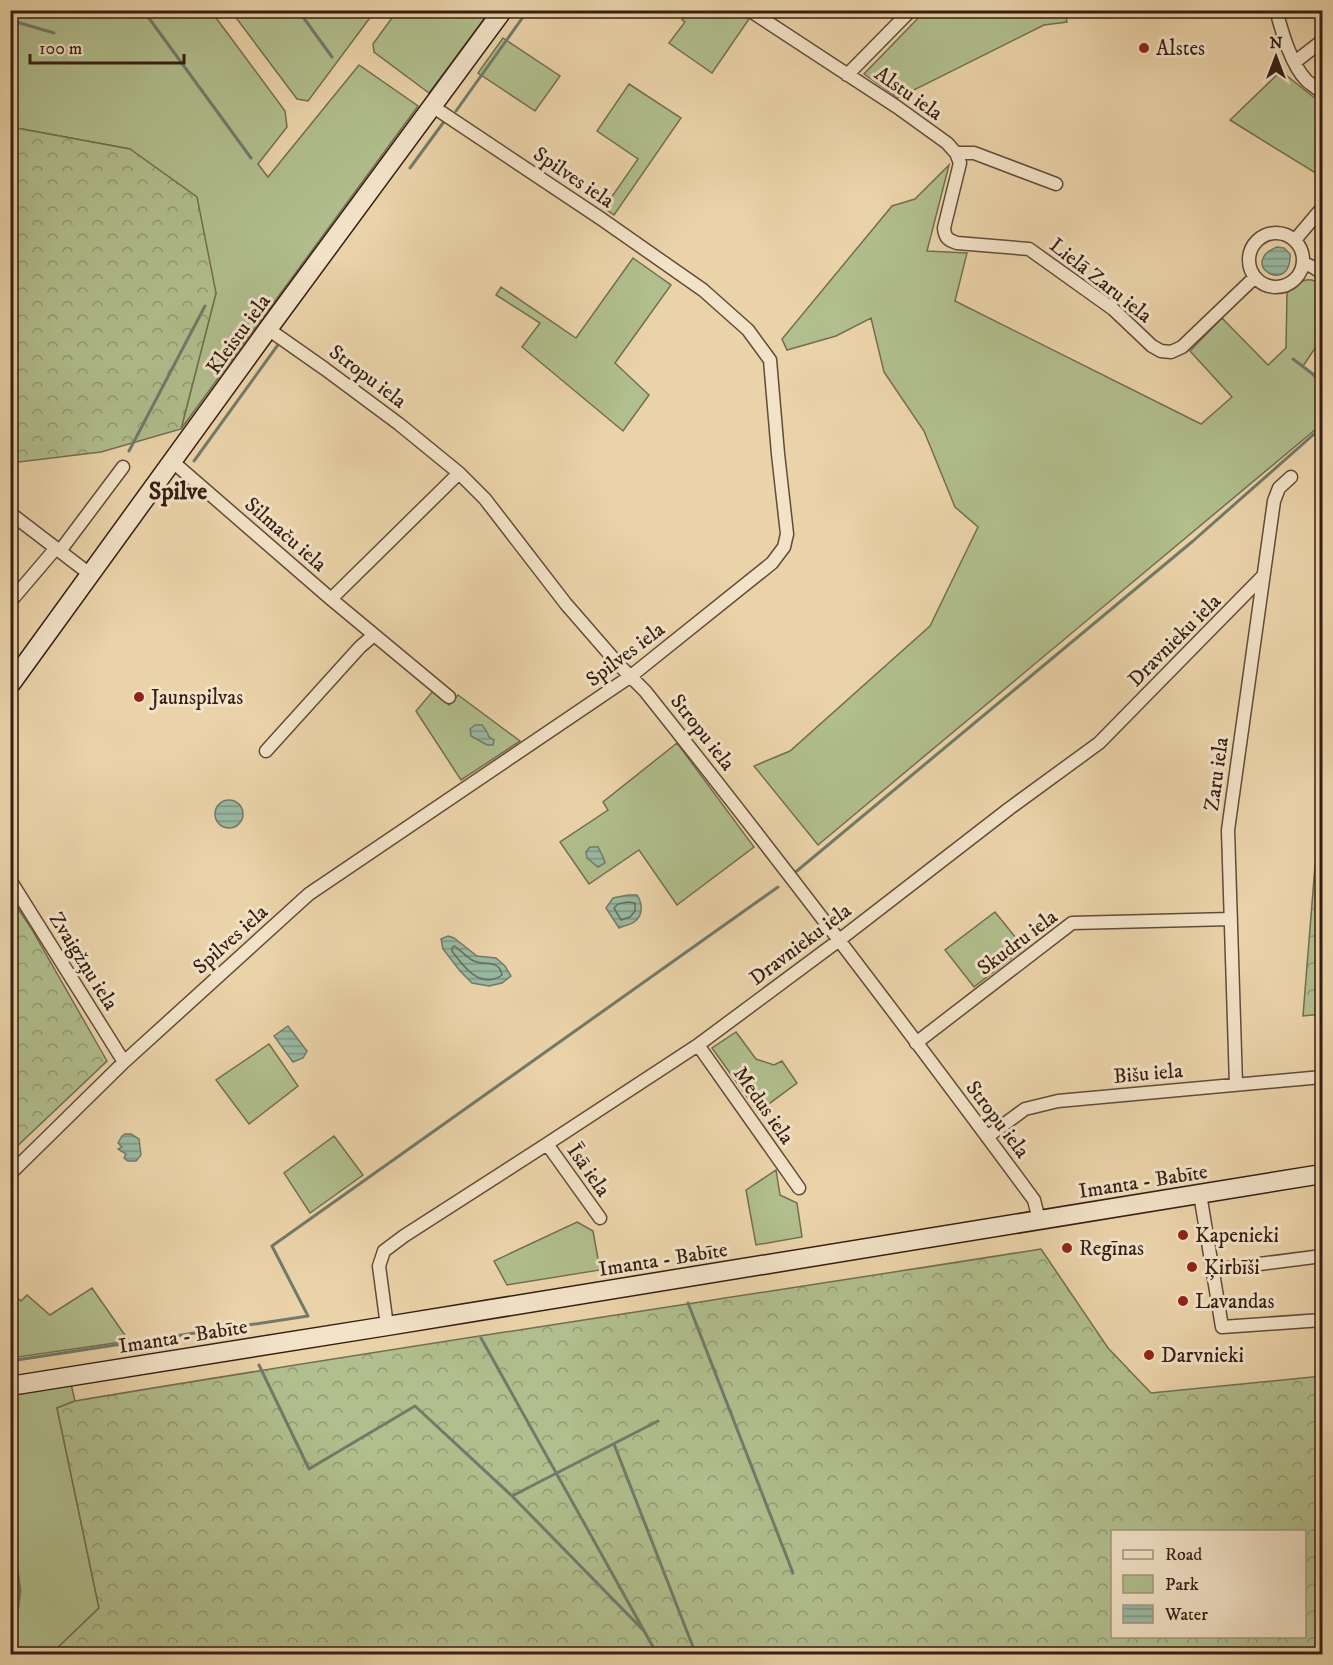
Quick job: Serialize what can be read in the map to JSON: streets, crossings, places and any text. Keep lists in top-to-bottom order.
{
  "streets": {
    "main road": ["Kleistu iela", "Imanta - Babīte"],
    "street": [
      "Alstu iela",
      "Spilves iela",
      "Lielā Zaru iela",
      "Stropu iela",
      "Silmaču iela",
      "Dravnieku iela",
      "Zaru iela",
      "Skudru iela",
      "Zvaigžņu iela",
      "Bišu iela",
      "Medus iela",
      "Īsā iela"
    ]
  },
  "crossings": [
    ["Alstu iela", "Lielā Zaru iela"],
    ["Spilves iela", "Kleistu iela"],
    ["Spilves iela", "Stropu iela"],
    ["Spilves iela", "Zvaigžņu iela"],
    ["Kleistu iela", "Stropu iela"],
    ["Kleistu iela", "Silmaču iela"],
    ["Stropu iela", "Dravnieku iela"],
    ["Stropu iela", "Skudru iela"],
    ["Stropu iela", "Bišu iela"],
    ["Stropu iela", "Imanta - Babīte"],
    ["Dravnieku iela", "Zaru iela"],
    ["Dravnieku iela", "Medus iela"],
    ["Dravnieku iela", "Īsā iela"],
    ["Dravnieku iela", "Imanta - Babīte"],
    ["Zaru iela", "Skudru iela"],
    ["Zaru iela", "Bišu iela"]
  ],
  "districts": ["Spilve"],
  "places": [
    "Alstes",
    "Jaunspilvas",
    "Kapenieki",
    "Regīnas",
    "Ķirbīši",
    "Lavandas",
    "Darvnieki"
  ],
  "legend": ["Road", "Park", "Water"],
  "scale_bar": "100 m",
  "north": "top"
}
